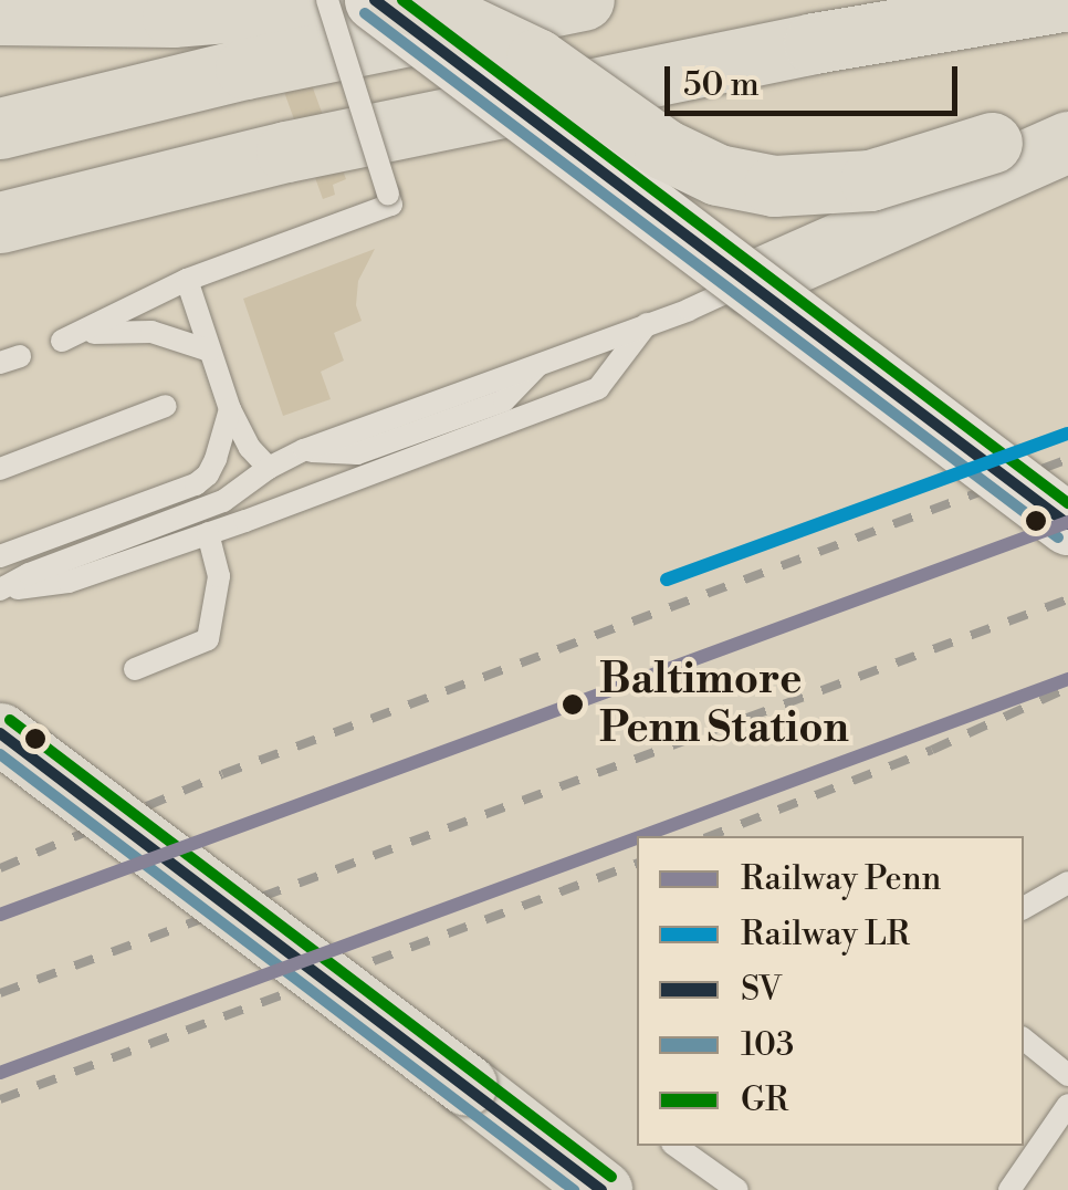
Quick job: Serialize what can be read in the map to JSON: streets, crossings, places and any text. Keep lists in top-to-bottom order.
{
  "places": ["Baltimore Penn Station"],
  "lines": [
    "transit line SV",
    "transit line GR",
    "transit line 103",
    "rail line LR",
    "rail line Penn"
  ],
  "legend": [
    "Railway Penn",
    "Railway LR",
    "SV",
    "103",
    "GR"
  ],
  "scale_bar": "50 m"
}
